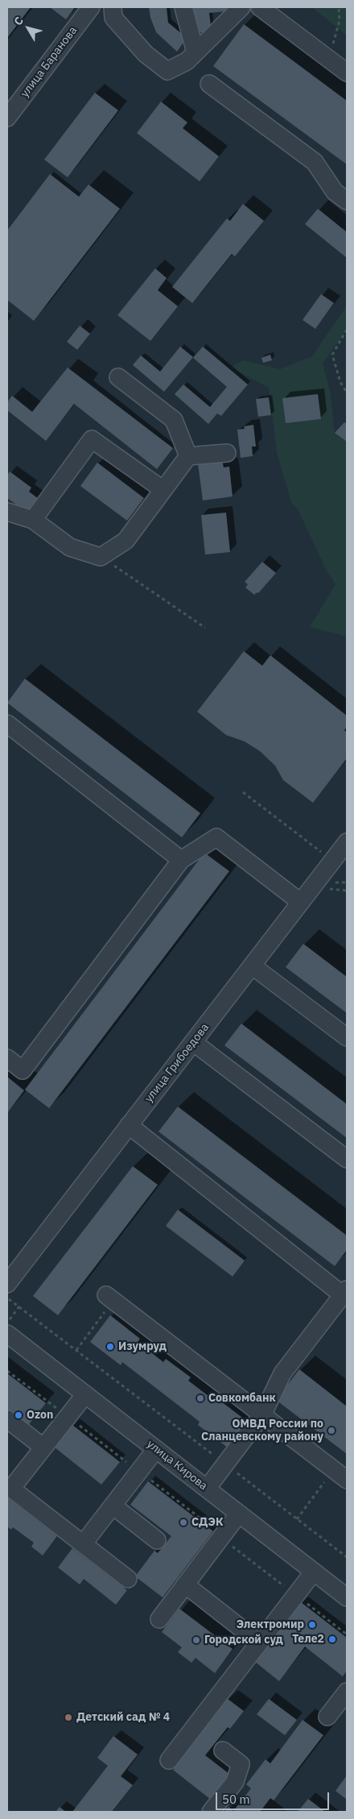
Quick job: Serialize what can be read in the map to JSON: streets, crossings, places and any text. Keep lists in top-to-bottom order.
{
  "streets": {
    "street": ["улица Баранова", "улица Грибоедова", "улица Кирова"]
  },
  "places": [
    "Изумруд",
    "Совкомбанк",
    "Ozon",
    "ОМВД России по Сланцевскому району",
    "СДЭК",
    "Электромир",
    "Теле2",
    "Городской суд",
    "Детский сад № 4"
  ],
  "scale_bar": "50 m",
  "north": "top left"
}
